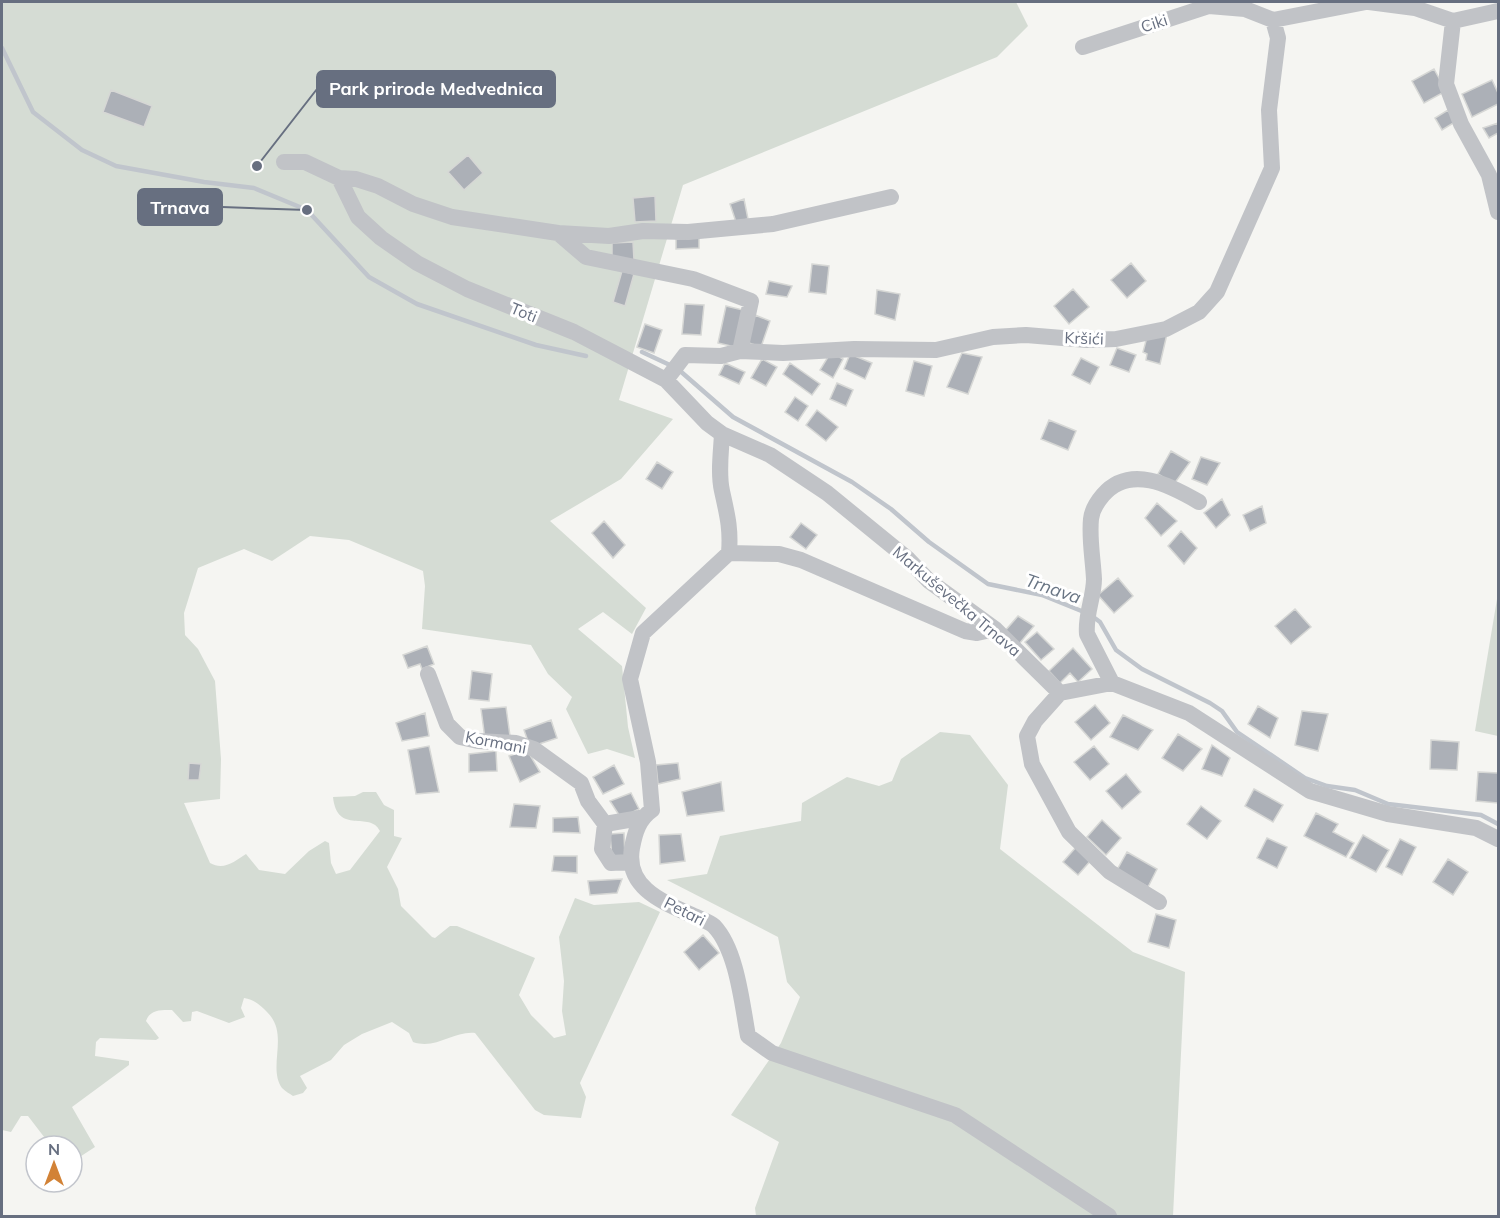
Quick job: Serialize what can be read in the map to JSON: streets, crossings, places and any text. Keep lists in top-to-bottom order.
{
  "streets": {
    "street": [
      "Ciki",
      "Toti",
      "Kršići",
      "Markuševečka Trnava",
      "Kormani",
      "Petari"
    ]
  },
  "crossings": [
    ["Ciki", "Kršići"],
    ["Toti", "Kršići"],
    ["Toti", "Markuševečka Trnava"]
  ],
  "water": ["Trnava"],
  "places": ["Park prirode Medvednica", "Trnava"],
  "north": "top"
}
